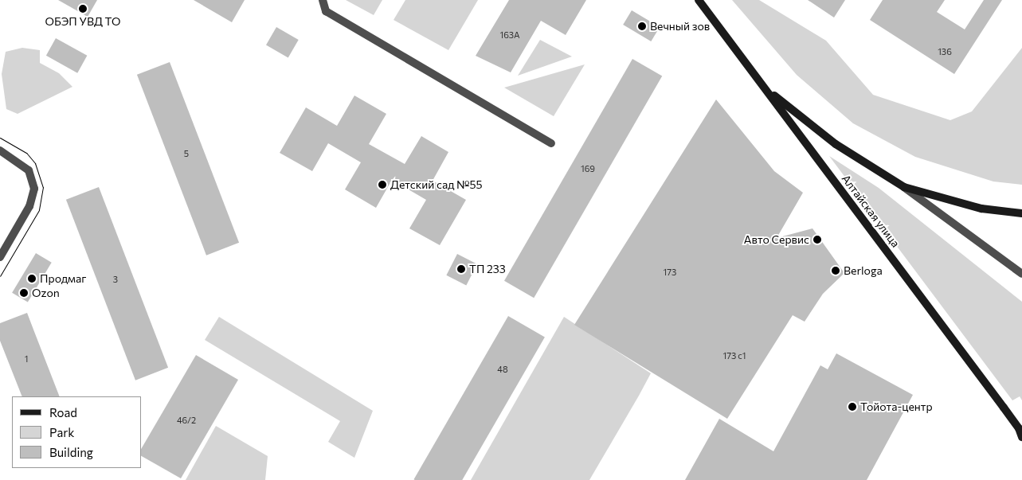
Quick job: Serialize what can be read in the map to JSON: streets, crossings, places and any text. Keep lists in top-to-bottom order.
{
  "streets": {
    "main road": ["Алтайская улица"]
  },
  "places": [
    "ОБЭП УВД ТО",
    "Вечный зов",
    "Детский сад №55",
    "Авто Сервис",
    "ТП 233",
    "Berloga",
    "Продмаг",
    "Ozon",
    "Тойота-центр"
  ],
  "house_numbers": [
    "163А",
    "136",
    "5",
    "169",
    "173",
    "3",
    "173 с1",
    "1",
    "48",
    "46/2"
  ],
  "legend": ["Road", "Park", "Building"]
}
